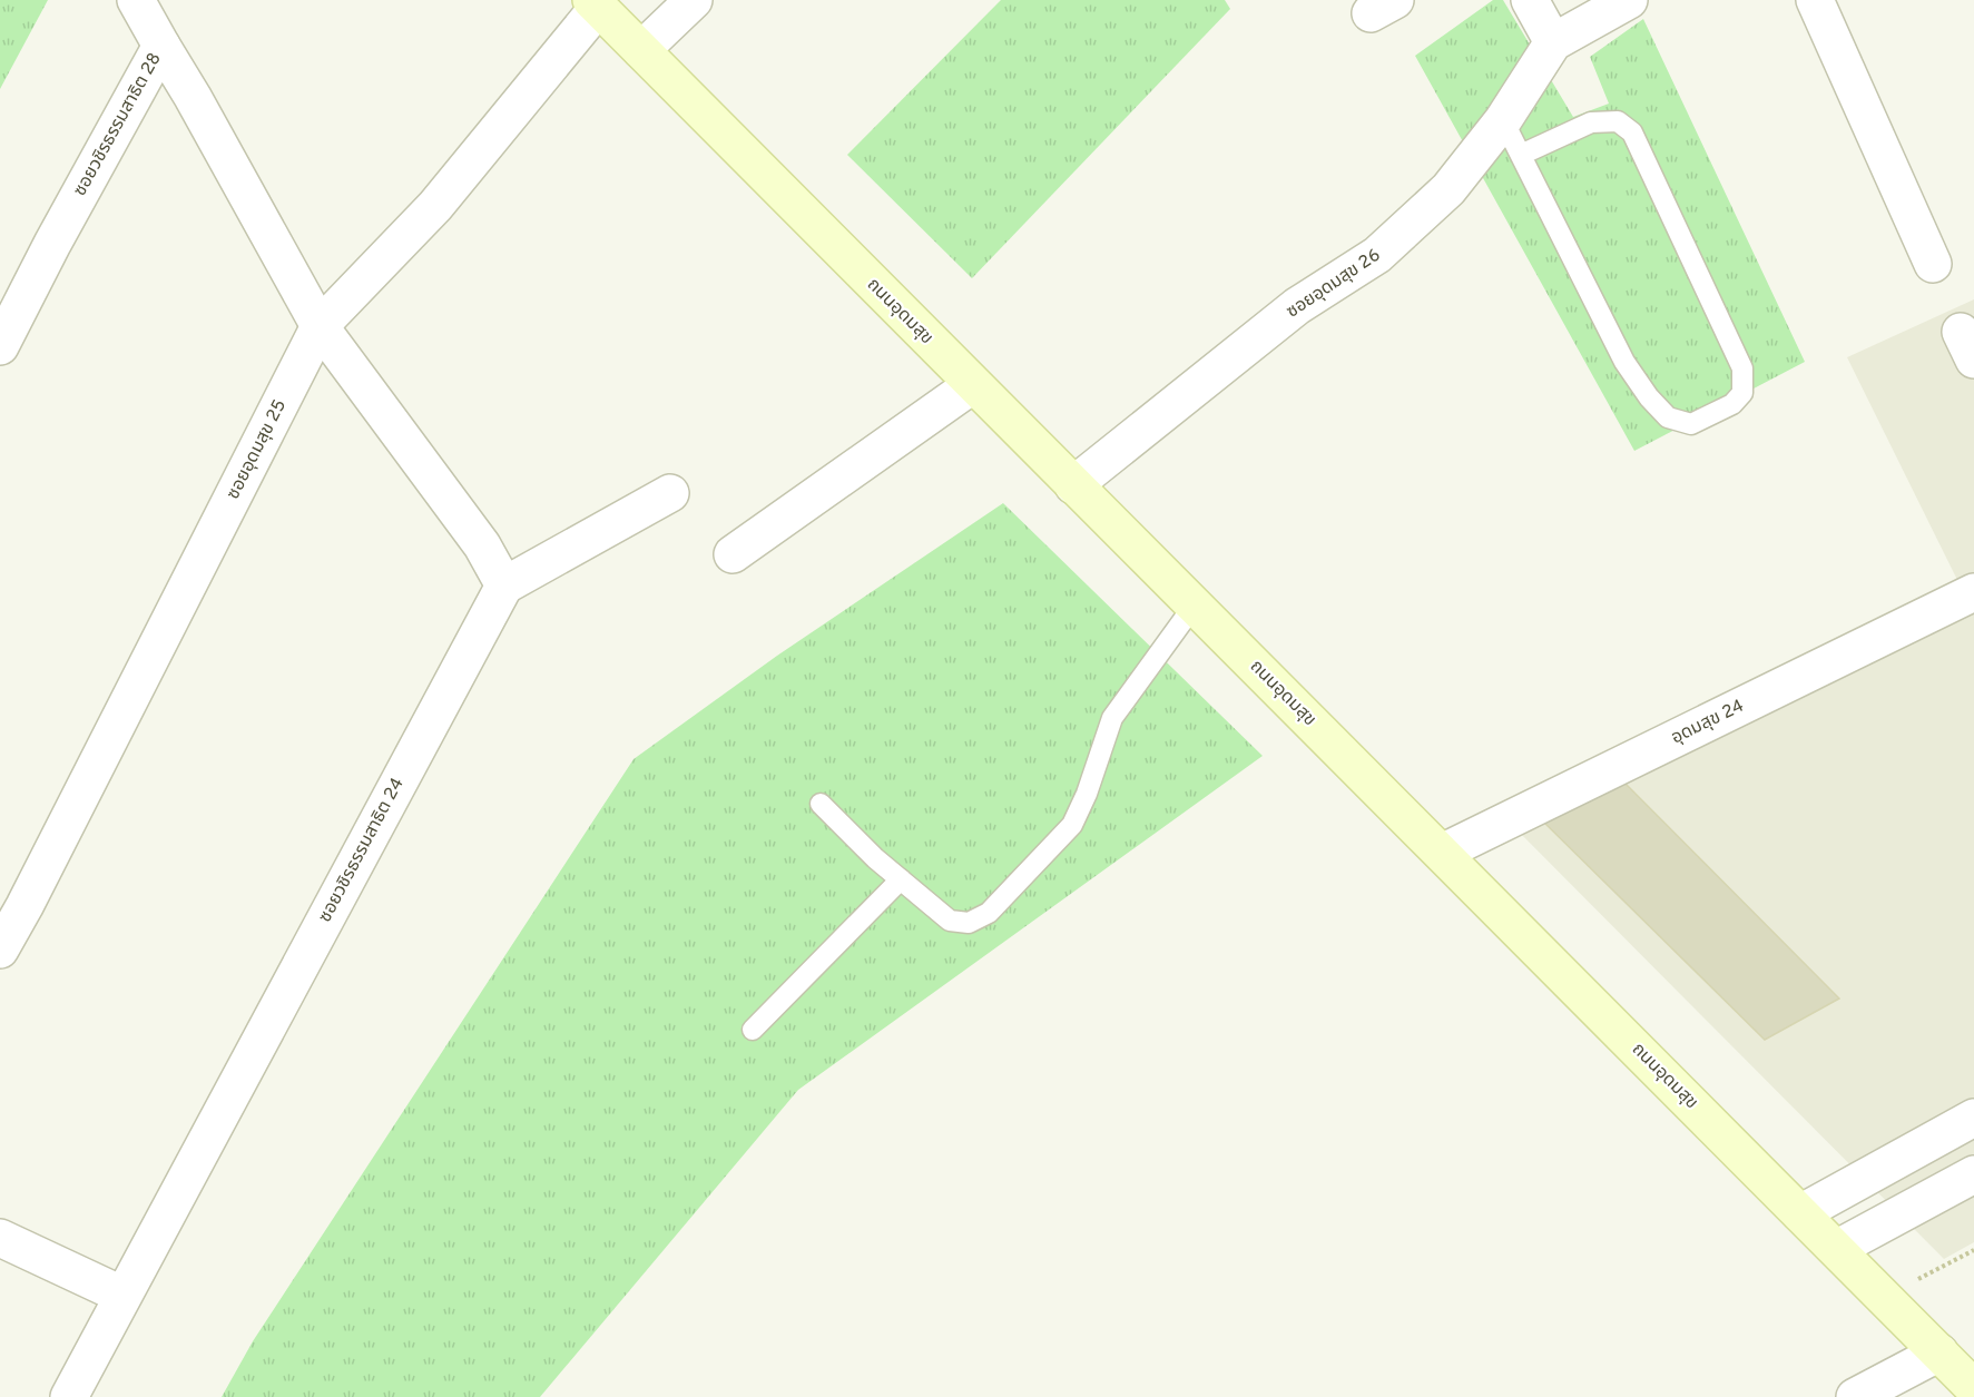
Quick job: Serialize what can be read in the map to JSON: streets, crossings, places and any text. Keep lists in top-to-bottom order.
{
  "streets": {
    "main road": ["ถนนอุดมสุข"],
    "street": [
      "ซอยวชิรธรรมสาธิต 28",
      "ซอยอุดมสุข 26",
      "ซอยอุดมสุข 25",
      "อุดมสุข 24",
      "ซอยวชิรธรรมสาธิต 24"
    ]
  },
  "crossings": [
    ["ซอยวชิรธรรมสาธิต 28", "ซอยอุดมสุข 25"],
    ["ซอยอุดมสุข 26", "ถนนอุดมสุข"],
    ["ถนนอุดมสุข", "ซอยอุดมสุข 25"],
    ["ถนนอุดมสุข", "อุดมสุข 24"]
  ]
}
